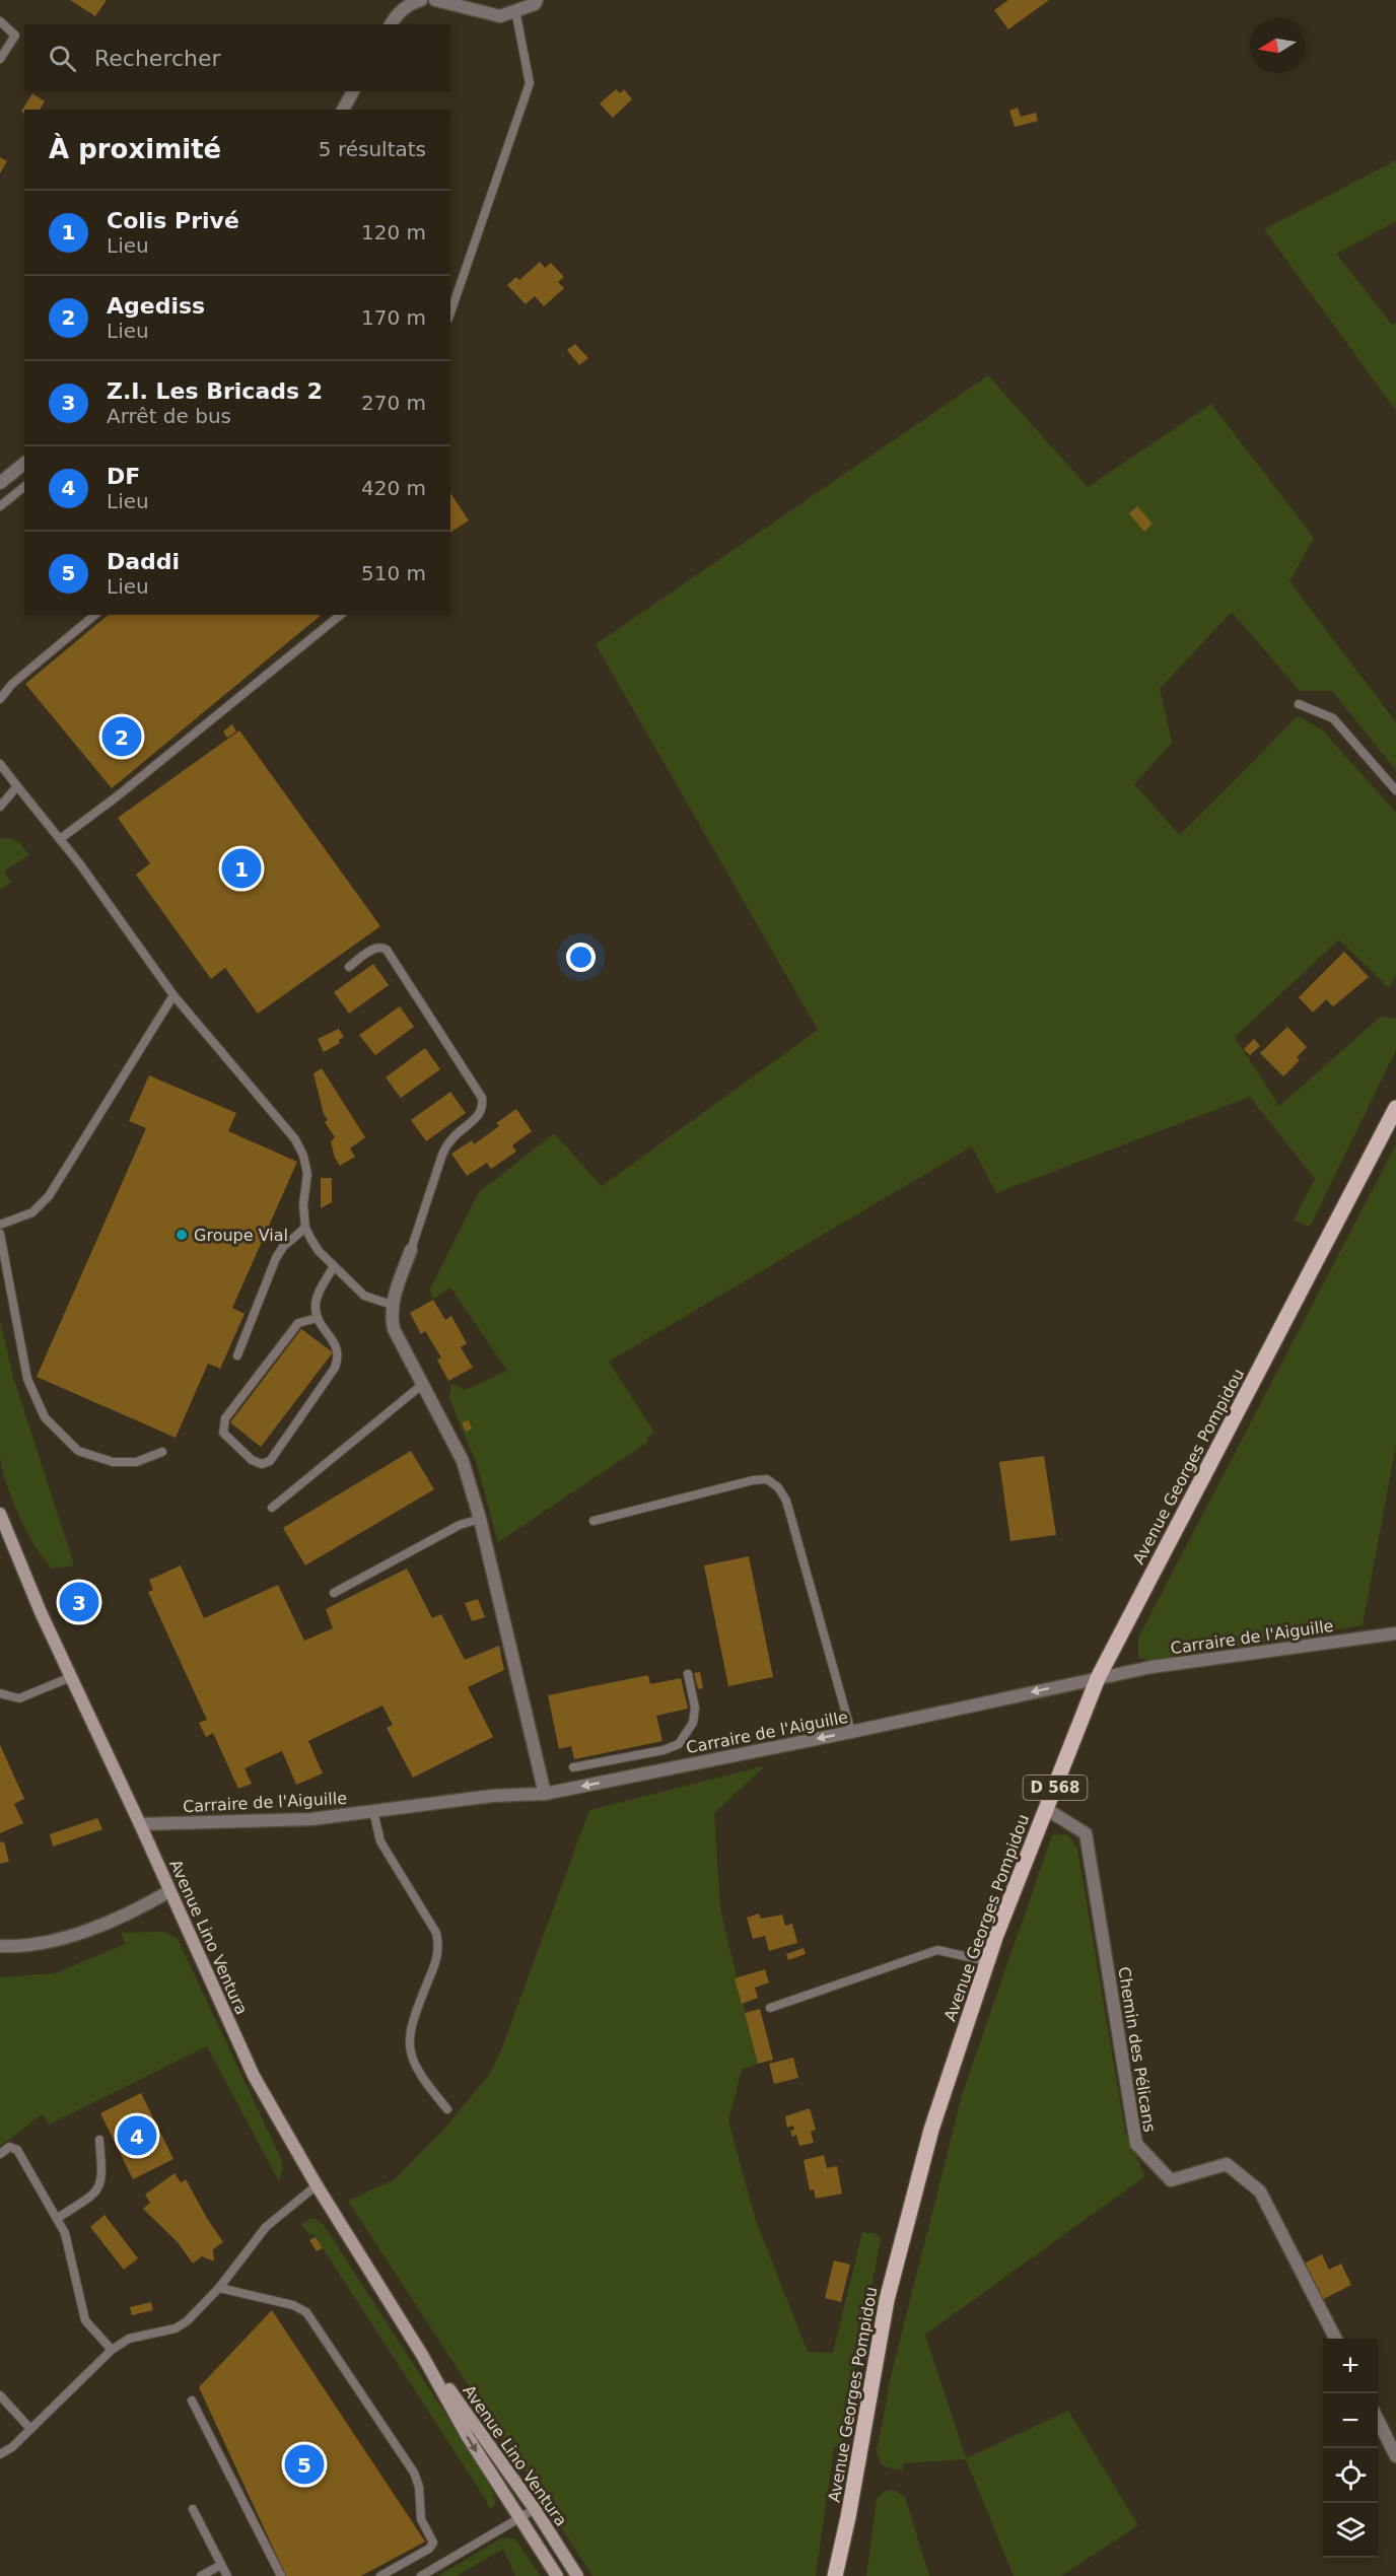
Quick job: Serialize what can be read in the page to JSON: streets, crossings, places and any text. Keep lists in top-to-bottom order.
{
  "streets": {
    "main road": ["Avenue Georges Pompidou", "D 568", "Avenue Lino Ventura"],
    "street": ["Carraire de l'Aiguille", "Chemin des Pélicans"]
  },
  "crossings": [
    ["Avenue Georges Pompidou", "Carraire de l'Aiguille"],
    ["Avenue Georges Pompidou", "Chemin des Pélicans"],
    ["Carraire de l'Aiguille", "Avenue Lino Ventura"]
  ],
  "one_way": ["Carraire de l'Aiguille"],
  "places": ["Groupe Vial"],
  "north": "left",
  "page": {
    "search": "Rechercher",
    "heading": ["À proximité", "5 résultats"],
    "list": [
      {
        "mark": "1",
        "name": "Colis Privé",
        "note": "Lieu",
        "value": "120 m"
      },
      {
        "mark": "2",
        "name": "Agediss",
        "note": "Lieu",
        "value": "170 m"
      },
      {
        "mark": "3",
        "name": "Z.I. Les Bricads 2",
        "note": "Arrêt de bus",
        "value": "270 m"
      },
      {
        "mark": "4",
        "name": "DF",
        "note": "Lieu",
        "value": "420 m"
      },
      {
        "mark": "5",
        "name": "Daddi",
        "note": "Lieu",
        "value": "510 m"
      }
    ],
    "pins": [
      "2",
      "1",
      "3",
      "4",
      "5"
    ],
    "map_buttons": ["+", "−"]
  }
}
